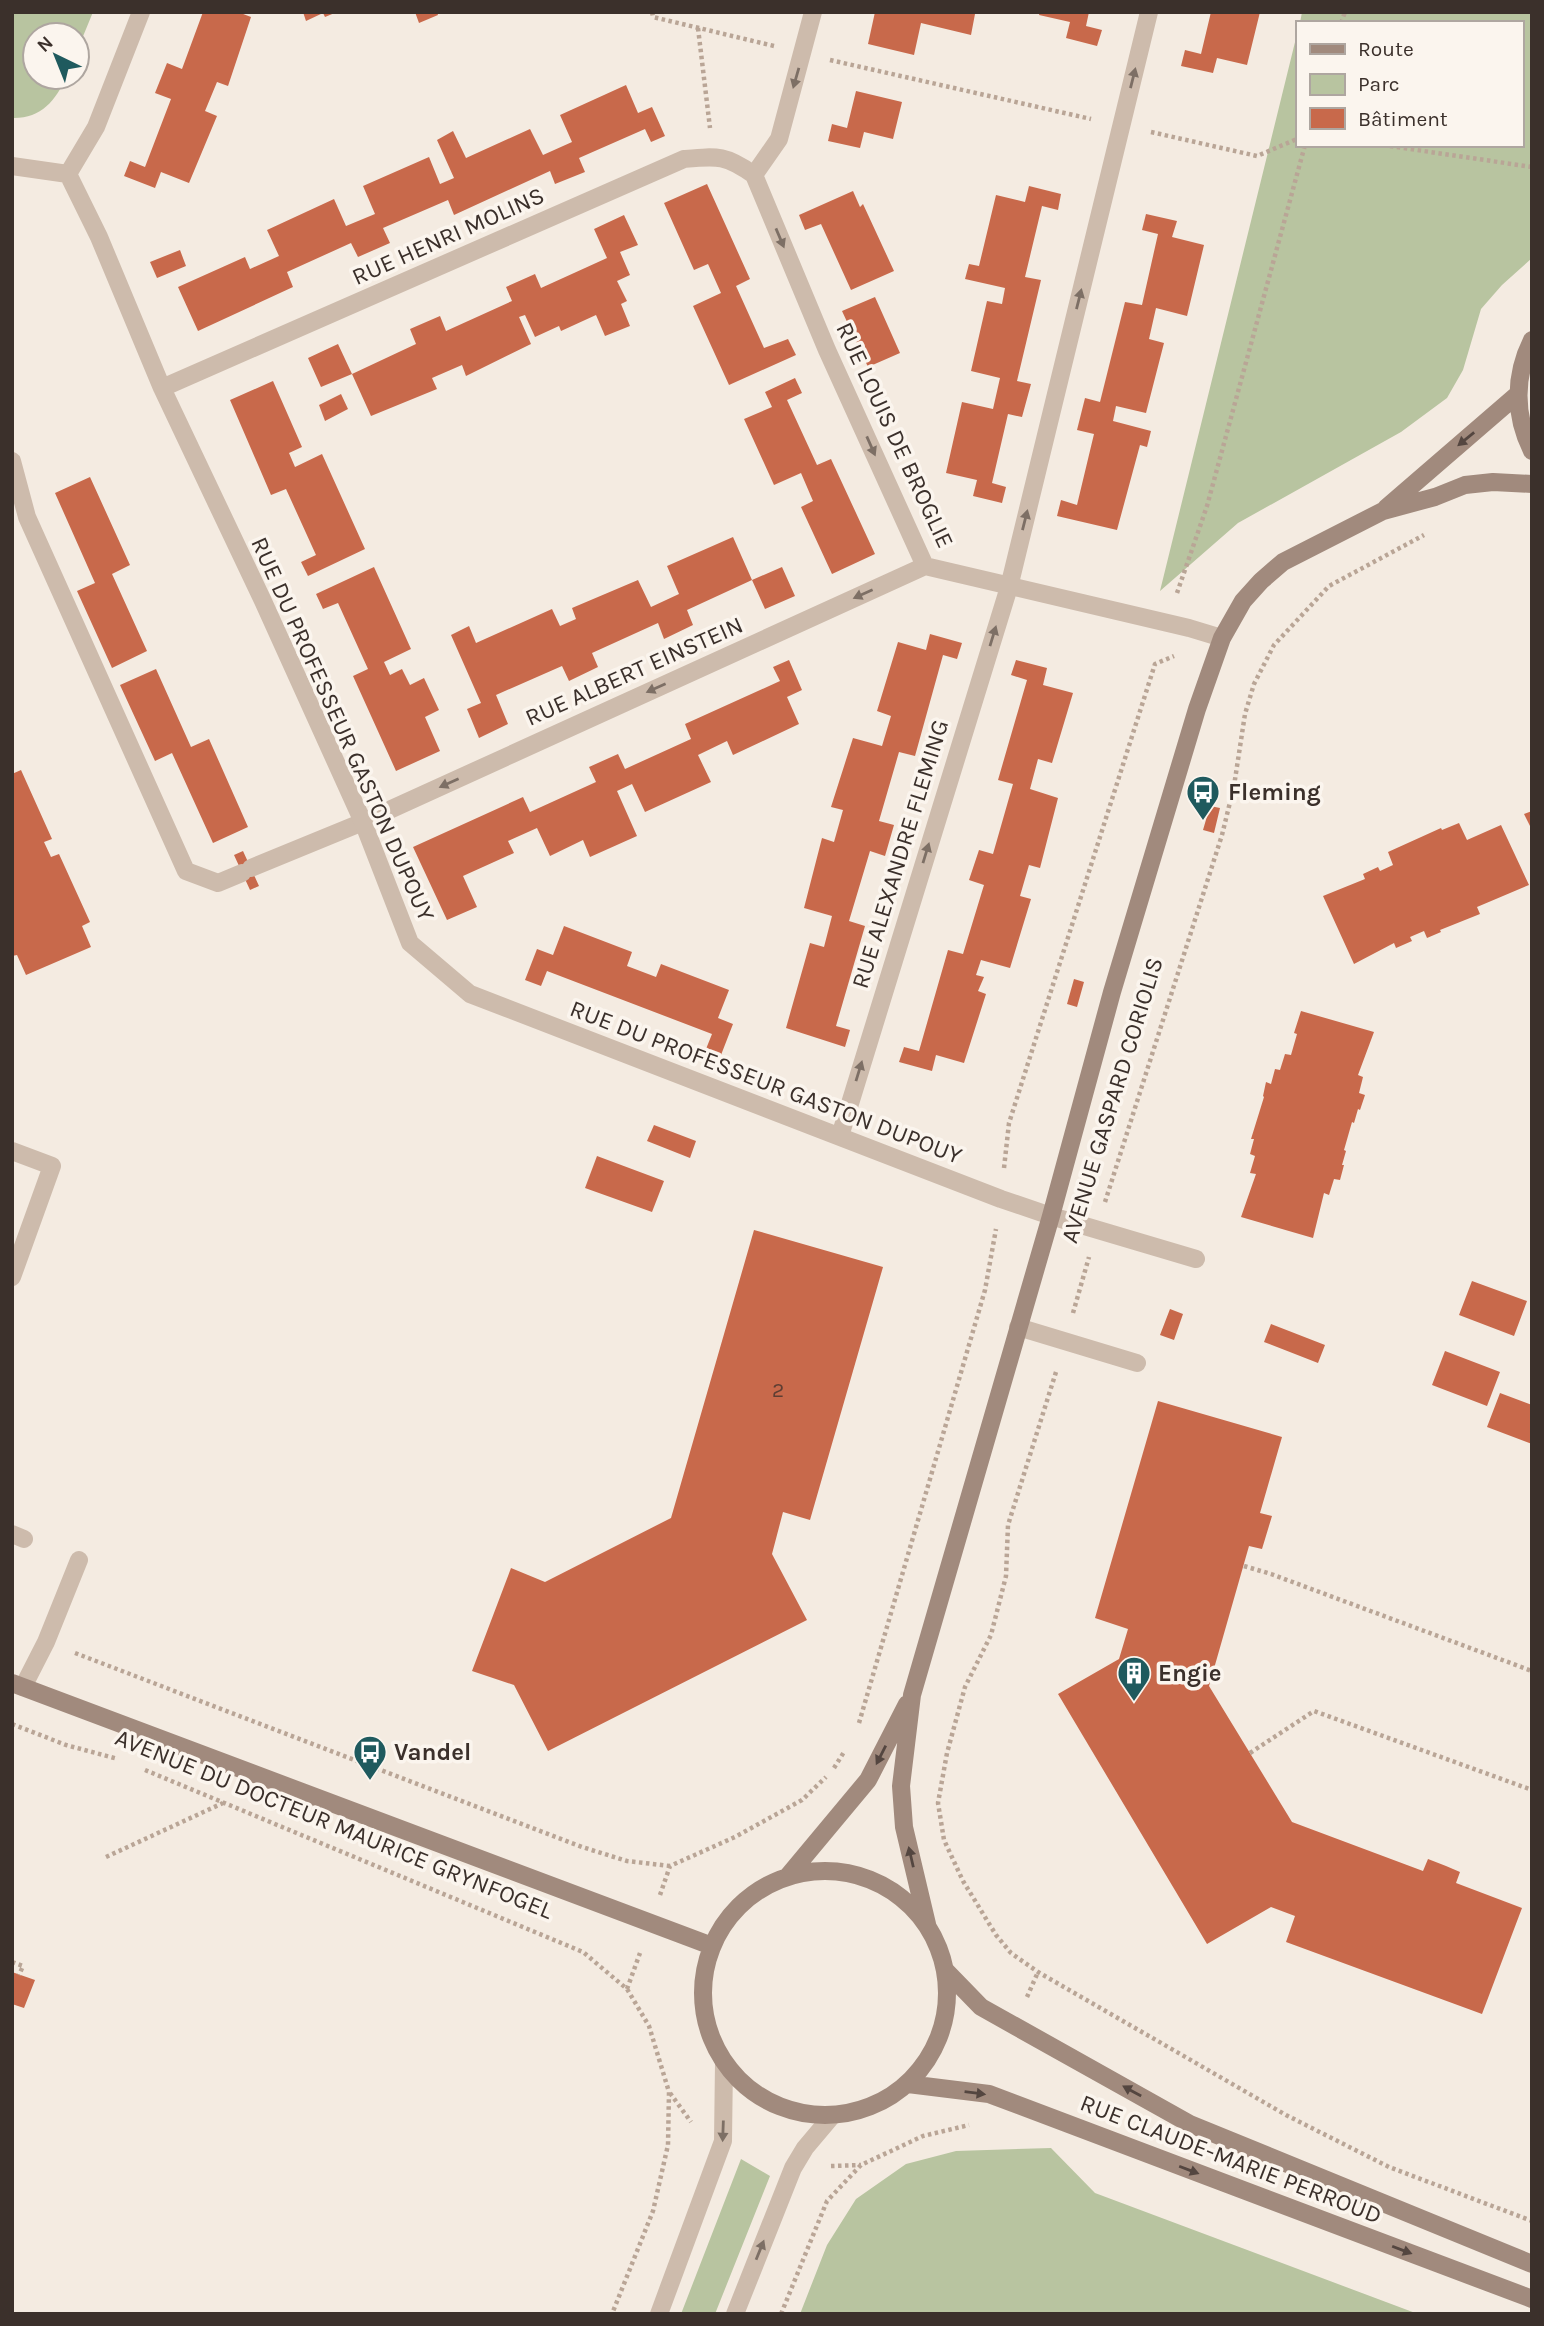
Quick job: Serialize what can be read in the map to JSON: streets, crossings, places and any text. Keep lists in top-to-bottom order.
{
  "streets": {
    "street": [
      "RUE HENRI MOLINS",
      "RUE LOUIS DE BROGLIE",
      "RUE ALBERT EINSTEIN",
      "RUE DU PROFESSEUR GASTON DUPOUY",
      "RUE ALEXANDRE FLEMING",
      "AVENUE GASPARD CORIOLIS",
      "AVENUE DU DOCTEUR MAURICE GRYNFOGEL",
      "RUE CLAUDE-MARIE PERROUD"
    ]
  },
  "crossings": [
    ["RUE HENRI MOLINS", "RUE LOUIS DE BROGLIE"],
    ["RUE HENRI MOLINS", "RUE DU PROFESSEUR GASTON DUPOUY"],
    ["RUE LOUIS DE BROGLIE", "RUE ALBERT EINSTEIN"],
    ["RUE LOUIS DE BROGLIE", "RUE ALEXANDRE FLEMING"],
    ["RUE LOUIS DE BROGLIE", "AVENUE GASPARD CORIOLIS"],
    ["RUE ALBERT EINSTEIN", "RUE DU PROFESSEUR GASTON DUPOUY"],
    ["RUE DU PROFESSEUR GASTON DUPOUY", "RUE ALEXANDRE FLEMING"],
    ["RUE DU PROFESSEUR GASTON DUPOUY", "AVENUE GASPARD CORIOLIS"],
    ["AVENUE GASPARD CORIOLIS", "AVENUE DU DOCTEUR MAURICE GRYNFOGEL"],
    ["AVENUE GASPARD CORIOLIS", "RUE CLAUDE-MARIE PERROUD"],
    ["AVENUE DU DOCTEUR MAURICE GRYNFOGEL", "RUE CLAUDE-MARIE PERROUD"]
  ],
  "one_way": ["RUE LOUIS DE BROGLIE", "RUE ALBERT EINSTEIN", "RUE ALEXANDRE FLEMING"],
  "places": {
    "bus stop": ["Fleming", "Vandel"],
    "building": ["Engie"]
  },
  "house_numbers": ["2"],
  "legend": ["Route", "Parc", "Bâtiment"],
  "north": "top left"
}
